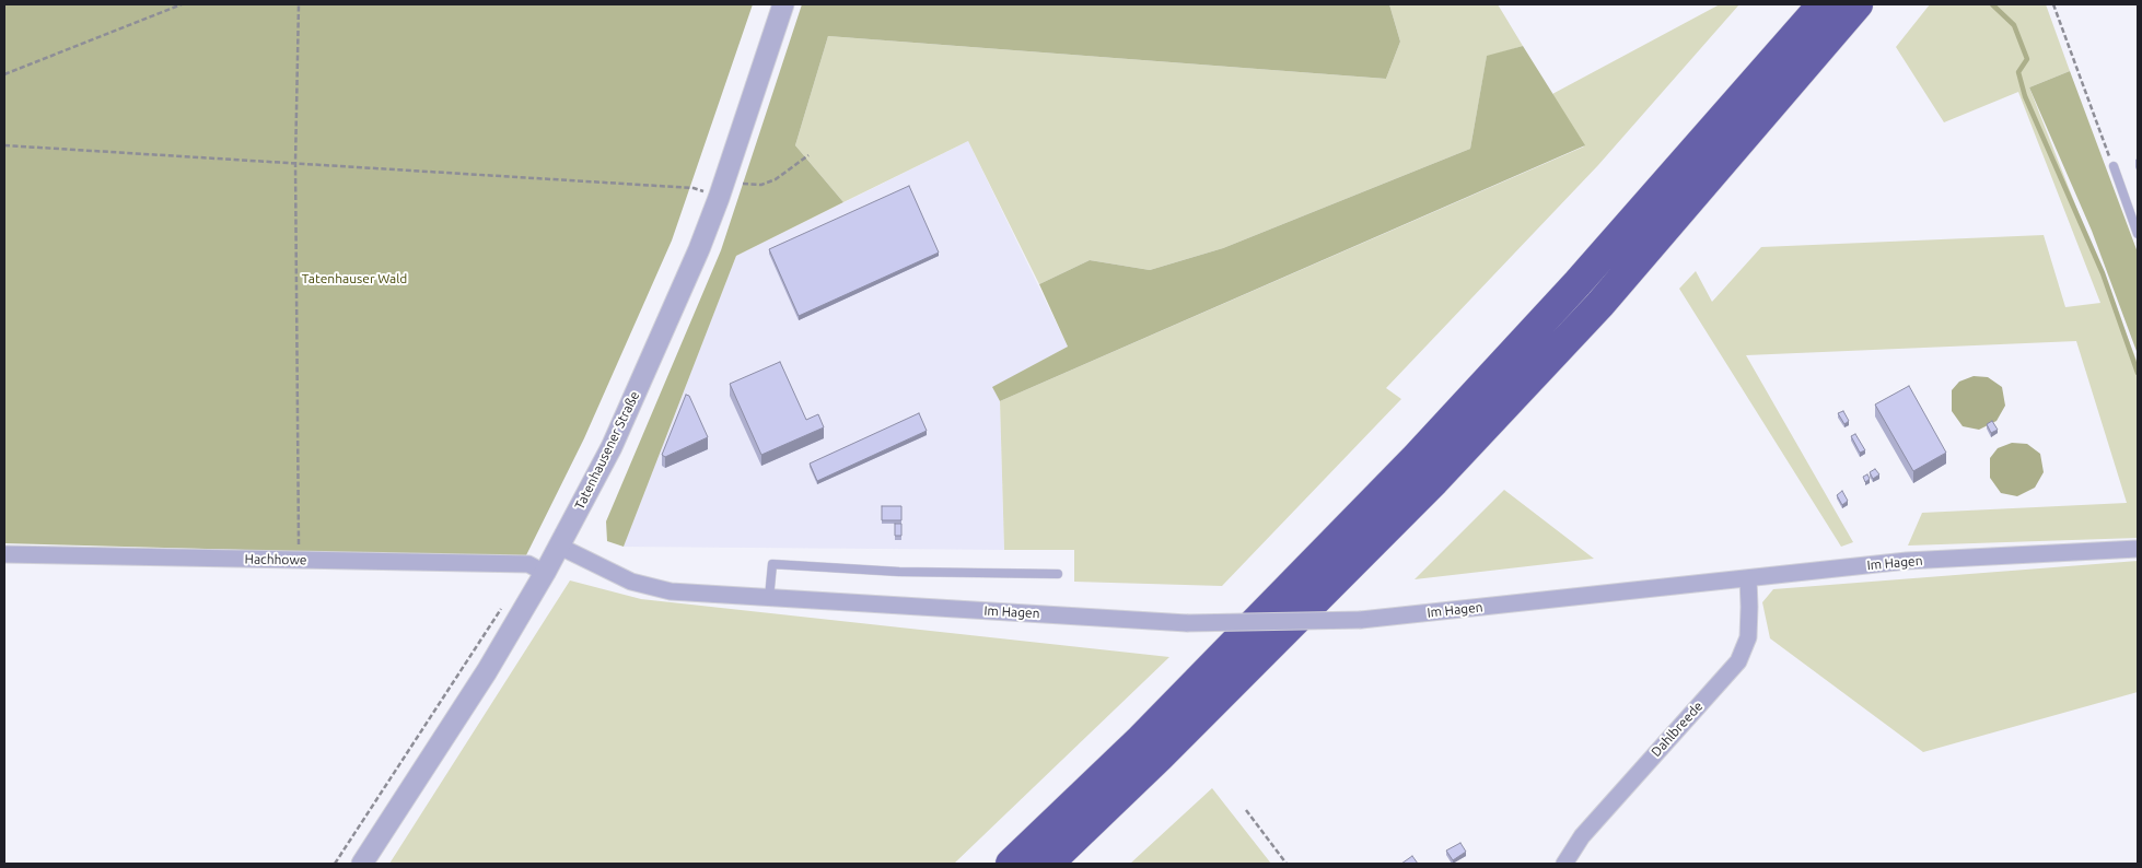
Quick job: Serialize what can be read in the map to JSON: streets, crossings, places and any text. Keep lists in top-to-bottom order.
{
  "streets": {
    "street": [
      "Tatenhausener Straße",
      "Hachhowe",
      "Im Hagen",
      "Dahlbreede"
    ]
  },
  "crossings": [
    ["Tatenhausener Straße", "Hachhowe"],
    ["Tatenhausener Straße", "Im Hagen"],
    ["Im Hagen", "Dahlbreede"]
  ],
  "parks": ["Tatenhauser Wald"]
}
